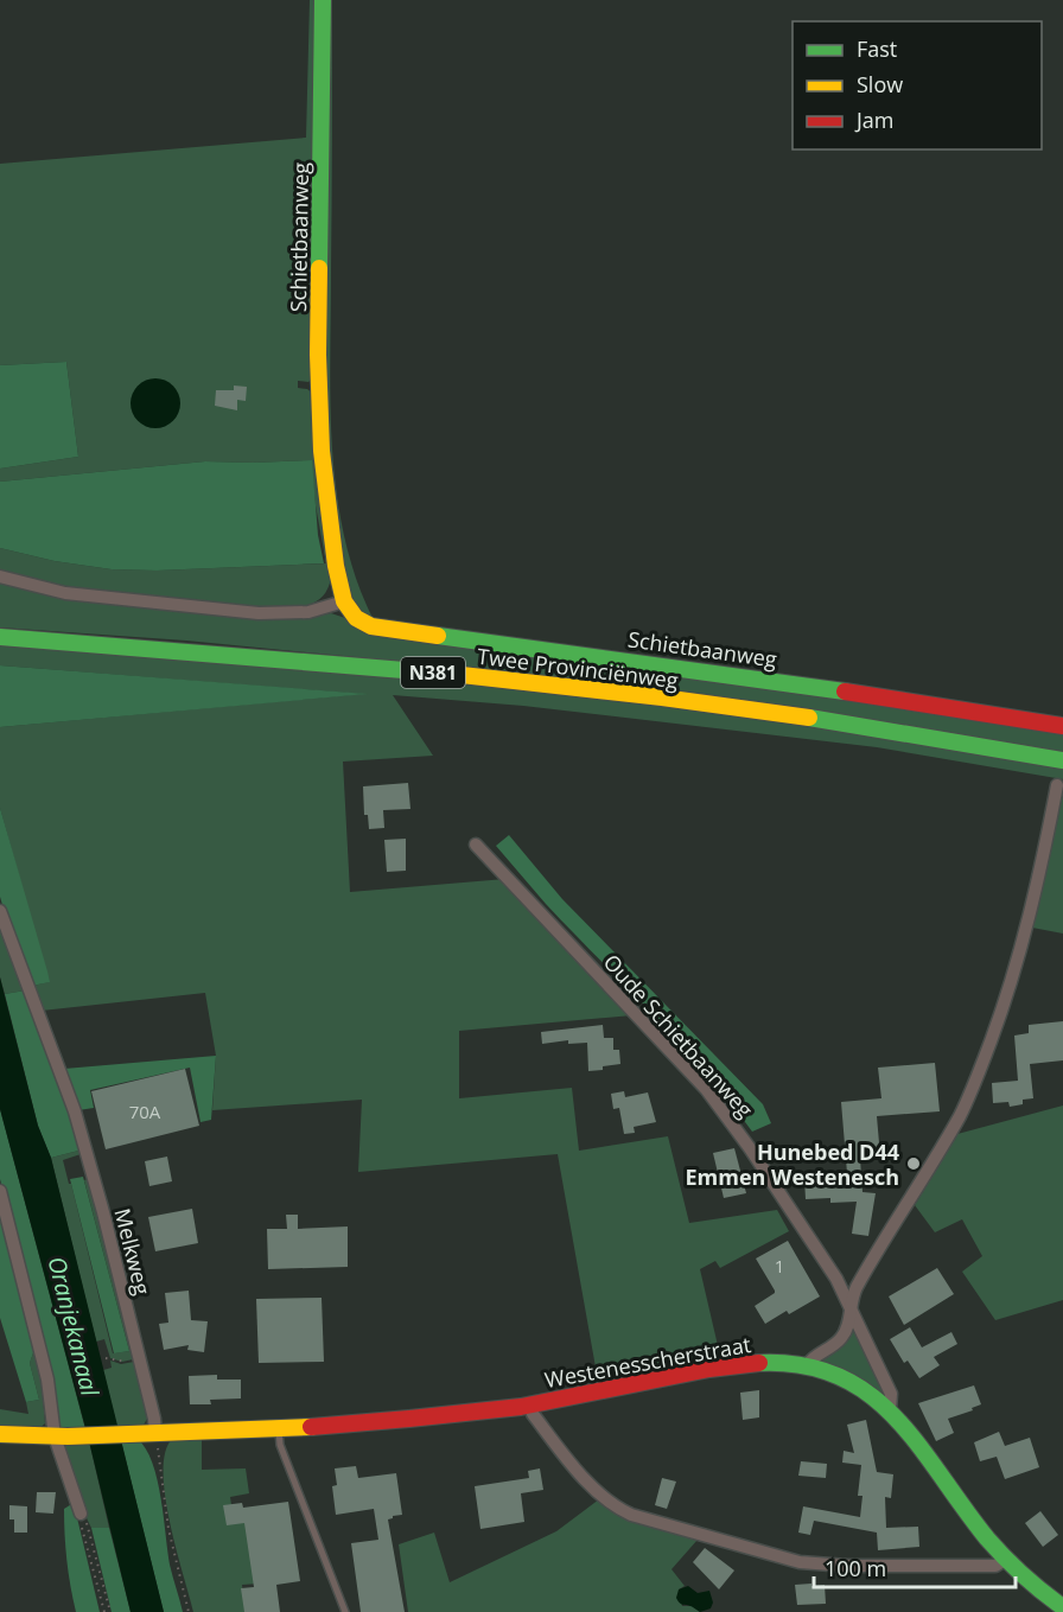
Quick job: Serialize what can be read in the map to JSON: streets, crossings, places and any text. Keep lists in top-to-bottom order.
{
  "streets": {
    "street": [
      "Schietbaanweg",
      "Twee Provinciënweg",
      "N381",
      "Oude Schietbaanweg",
      "Melkweg",
      "Westenesscherstraat"
    ]
  },
  "crossings": [
    ["Oude Schietbaanweg", "Westenesscherstraat"],
    ["Melkweg", "Westenesscherstraat"]
  ],
  "water": ["Oranjekanaal"],
  "places": ["Hunebed D44 Emmen Westenesch"],
  "house_numbers": ["70A", "1"],
  "legend": ["Fast", "Slow", "Jam"],
  "scale_bar": "100 m"
}
